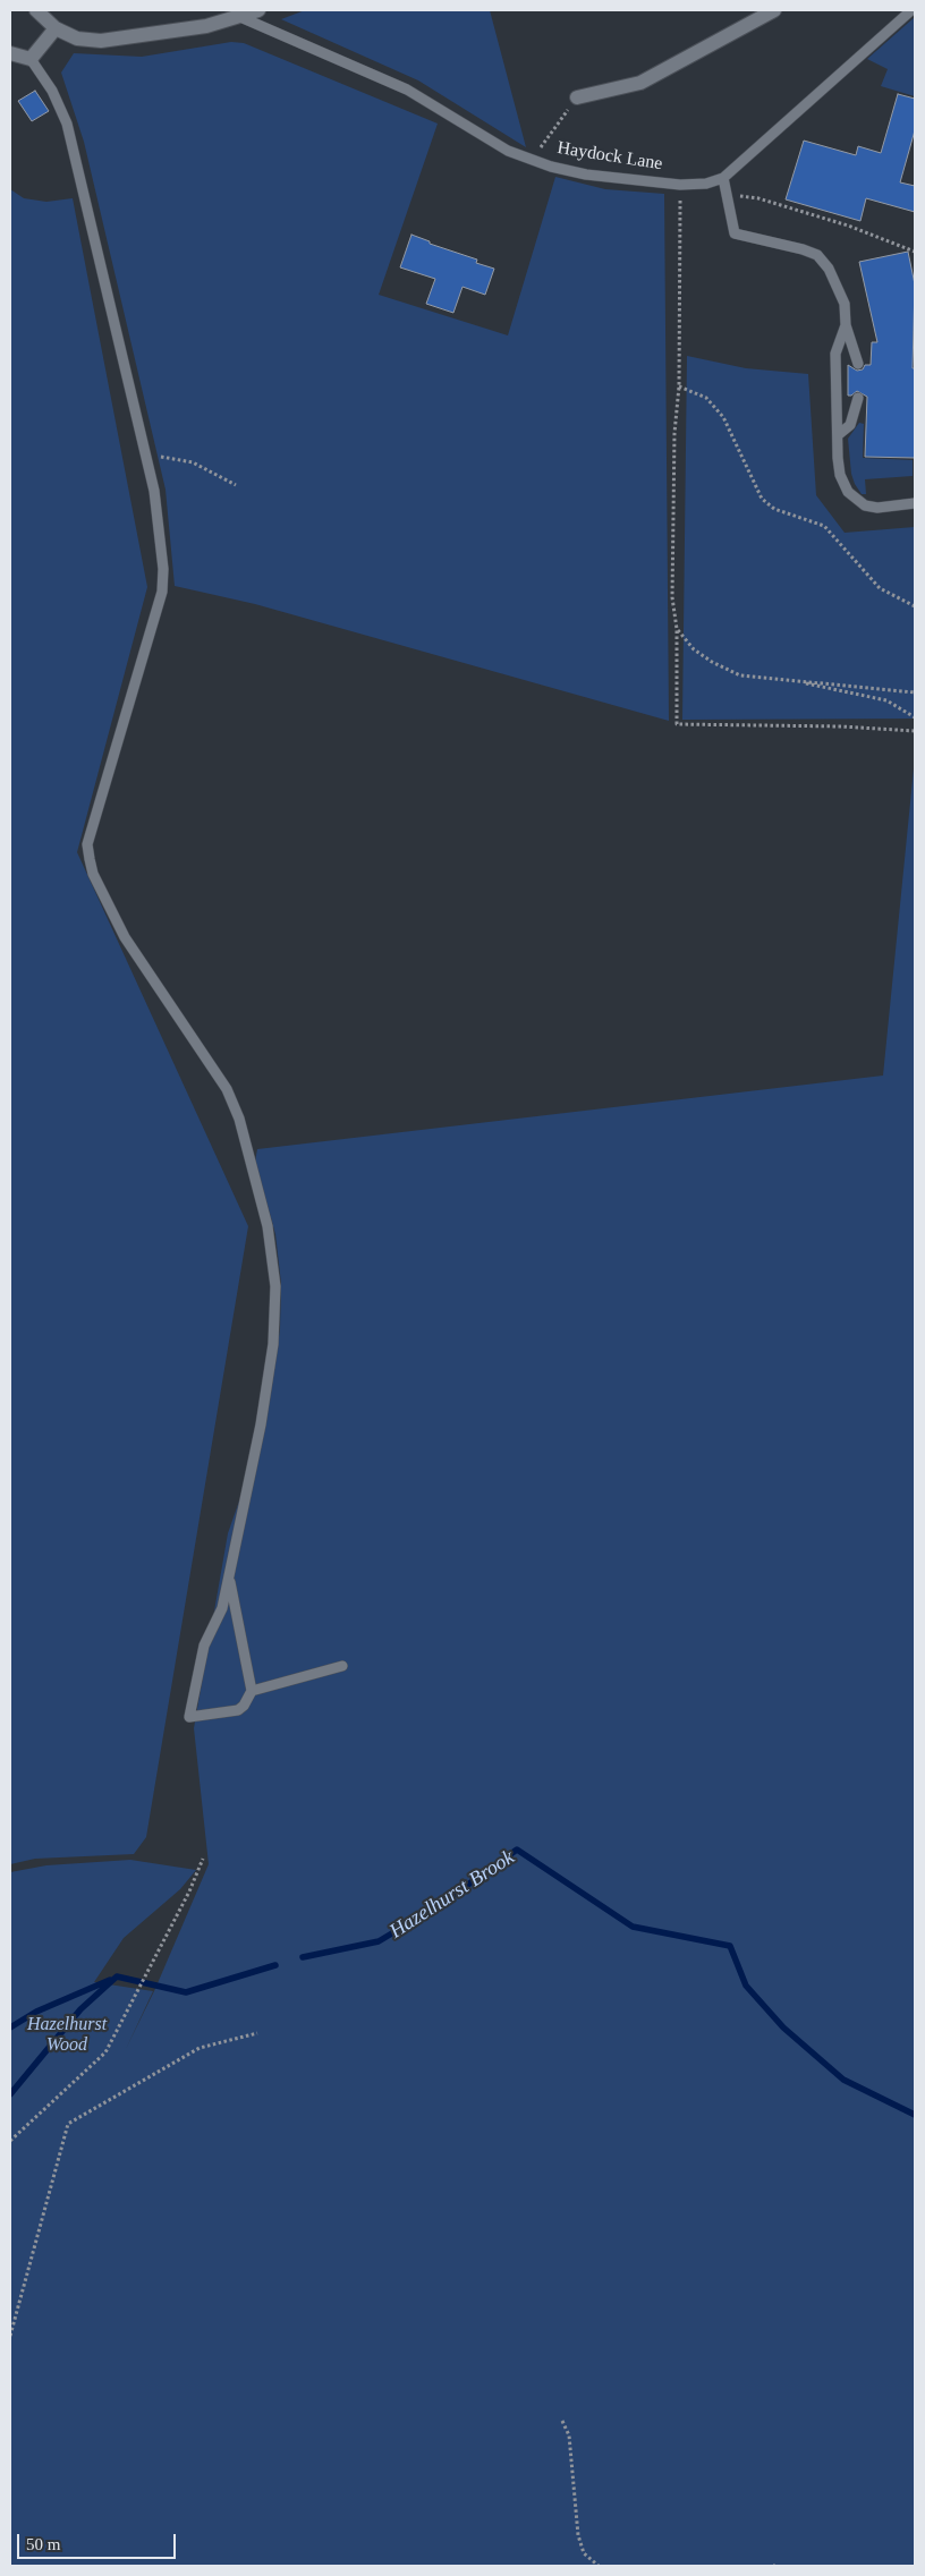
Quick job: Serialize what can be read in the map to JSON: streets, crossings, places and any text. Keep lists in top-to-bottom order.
{
  "streets": {
    "lane": ["Haydock Lane"]
  },
  "water": ["Hazelhurst Brook"],
  "parks": ["Hazelhurst Wood"],
  "scale_bar": "50 m"
}
